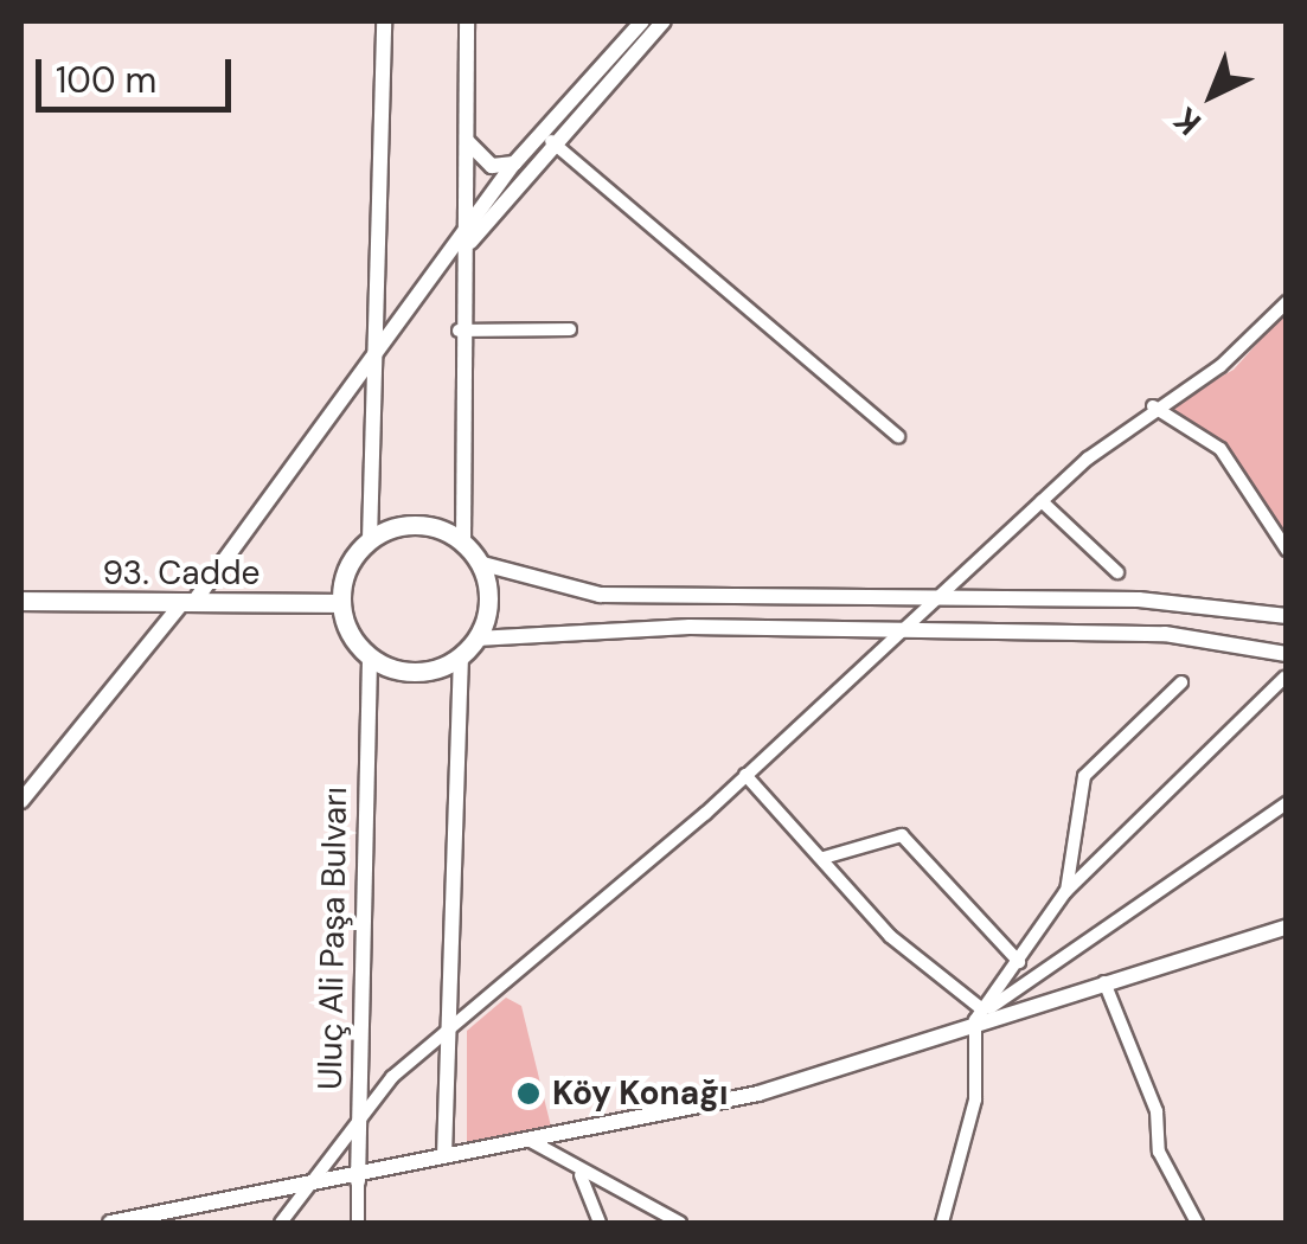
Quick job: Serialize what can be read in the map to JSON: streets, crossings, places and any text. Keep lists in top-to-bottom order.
{
  "streets": {
    "main road": ["93. Cadde", "Uluç Ali Paşa Bulvarı"]
  },
  "crossings": [
    ["93. Cadde", "Uluç Ali Paşa Bulvarı"]
  ],
  "places": ["Köy Konağı"],
  "scale_bar": "100 m",
  "north": "bottom left"
}
